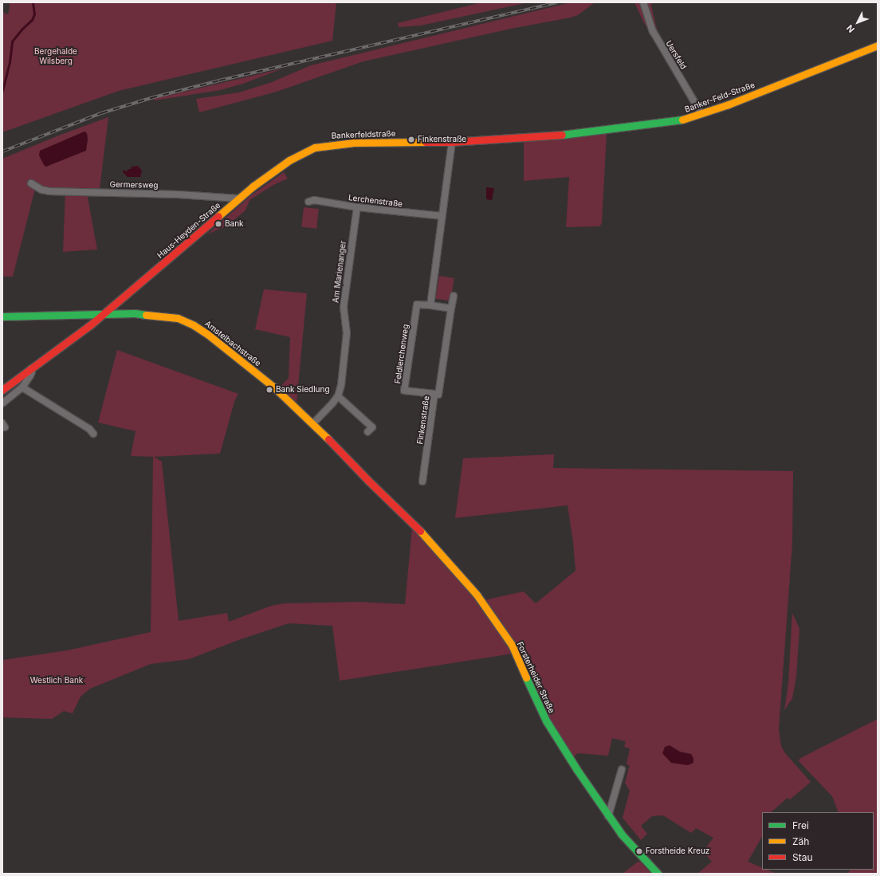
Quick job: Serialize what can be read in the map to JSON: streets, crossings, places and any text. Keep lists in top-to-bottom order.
{
  "streets": {
    "street": [
      "Uersfeld",
      "Banker-Feld-Straße",
      "Bankerfeldstraße",
      "Germersweg",
      "Lerchenstraße",
      "Haus-Heyden-Straße",
      "Am Marienanger",
      "Amstelbachstraße",
      "Feldlerchenweg",
      "Finkenstraße",
      "Forsterheider Straße"
    ]
  },
  "crossings": [
    ["Uersfeld", "Banker-Feld-Straße"],
    ["Banker-Feld-Straße", "Bankerfeldstraße"],
    ["Bankerfeldstraße", "Haus-Heyden-Straße"],
    ["Germersweg", "Haus-Heyden-Straße"],
    ["Lerchenstraße", "Am Marienanger"],
    ["Haus-Heyden-Straße", "Amstelbachstraße"],
    ["Am Marienanger", "Amstelbachstraße"],
    ["Amstelbachstraße", "Forsterheider Straße"],
    ["Feldlerchenweg", "Finkenstraße"]
  ],
  "parks": ["Bergehalde Wilsberg", "Westlich Bank"],
  "places": [
    "Finkenstraße",
    "Bank",
    "Bank Siedlung",
    "Forstheide Kreuz"
  ],
  "legend": ["Frei", "Zäh", "Stau"],
  "north": "bottom left"
}
